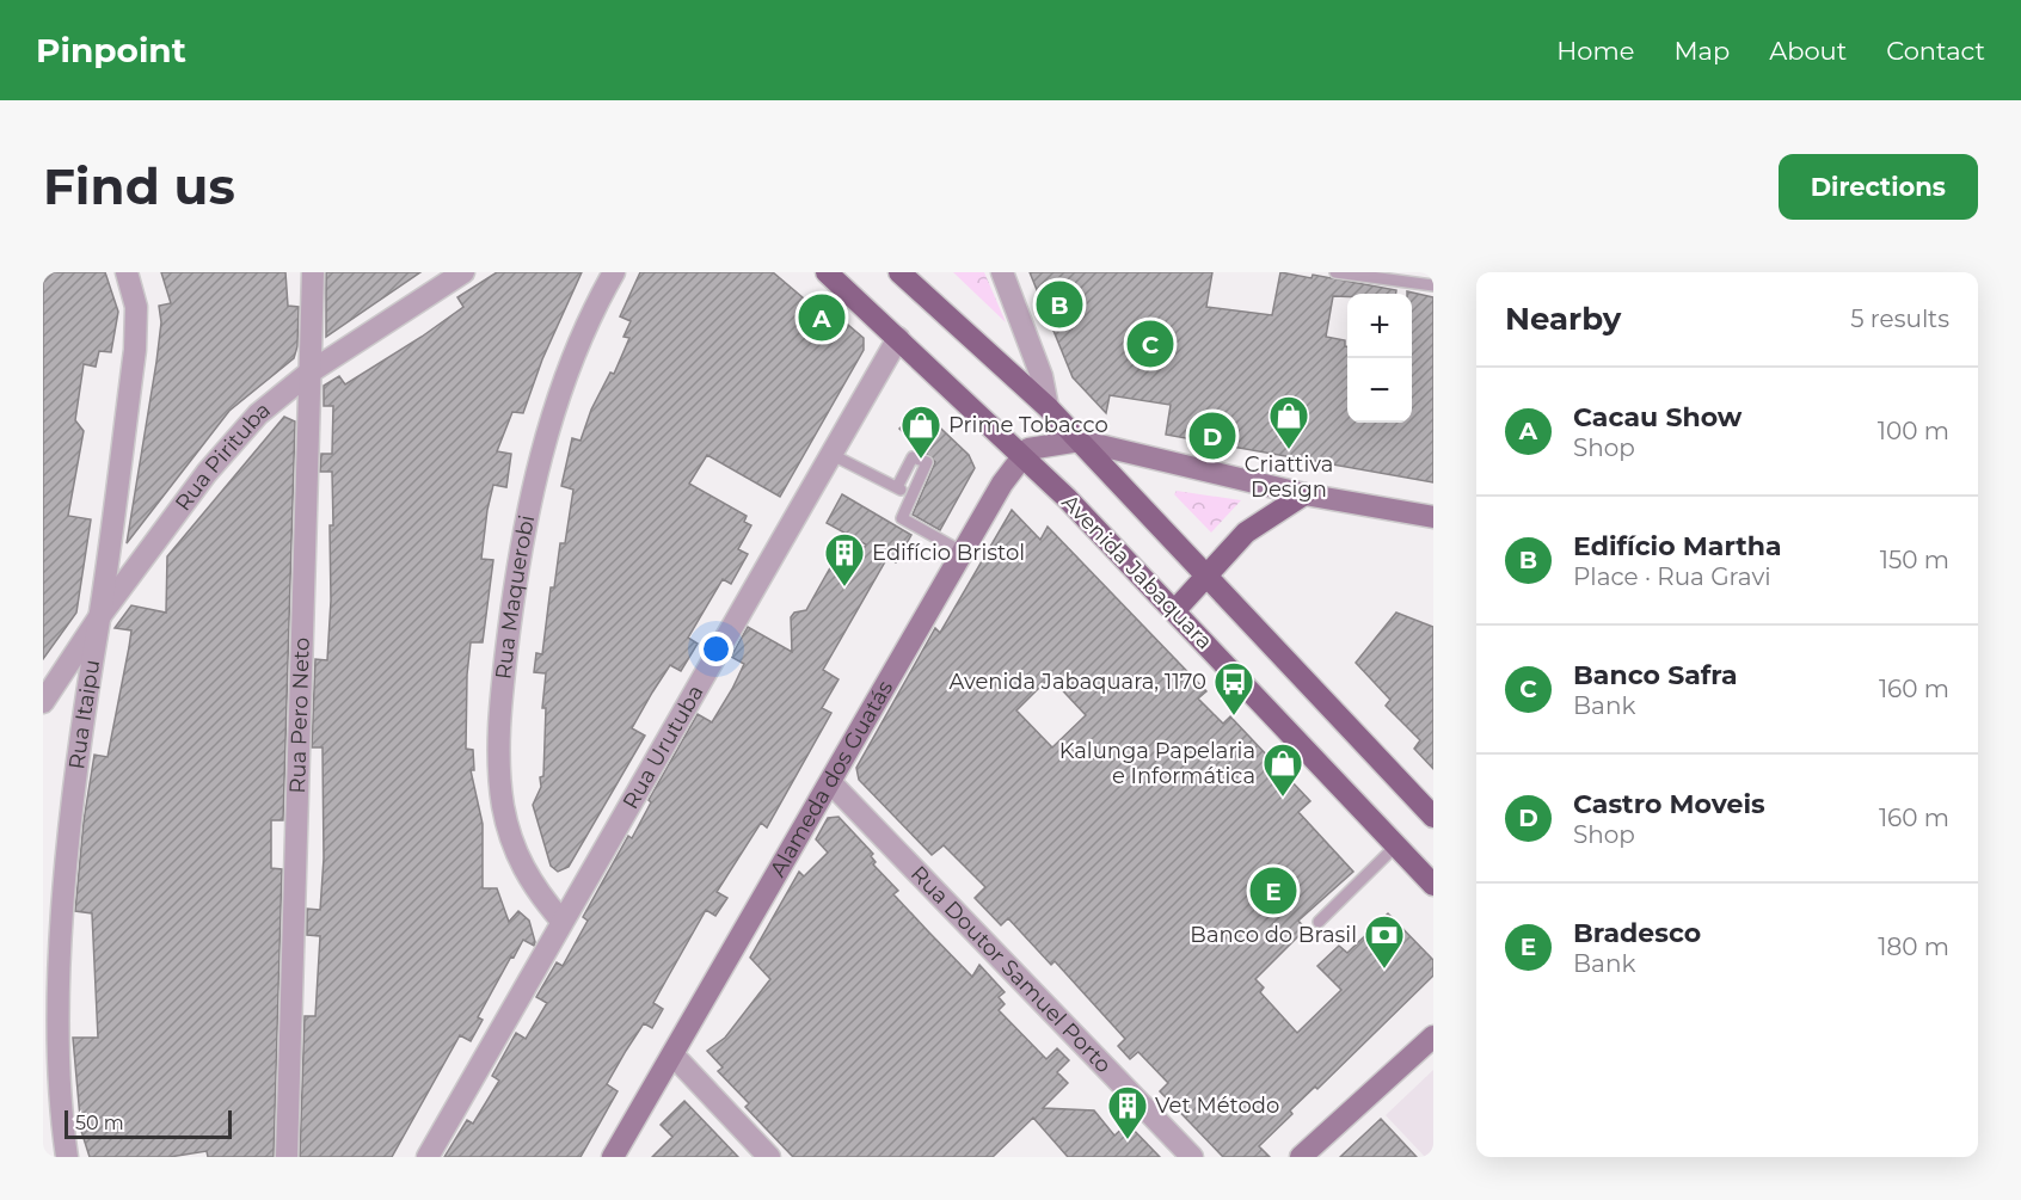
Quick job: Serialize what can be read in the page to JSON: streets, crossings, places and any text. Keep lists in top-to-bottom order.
{
  "streets": {
    "main road": ["Avenida Jabaquara"],
    "street": [
      "Rua Pirituba",
      "Rua Maquerobi",
      "Rua Itaipu",
      "Rua Pero Neto",
      "Rua Urutuba",
      "Alameda dos Guatás",
      "Rua Doutor Samuel Porto"
    ]
  },
  "crossings": [
    ["Rua Pirituba", "Rua Itaipu"],
    ["Rua Pirituba", "Rua Pero Neto"],
    ["Avenida Jabaquara", "Rua Urutuba"],
    ["Avenida Jabaquara", "Alameda dos Guatás"],
    ["Rua Maquerobi", "Rua Urutuba"],
    ["Alameda dos Guatás", "Rua Doutor Samuel Porto"]
  ],
  "places": {
    "shop": ["Criattiva Design", "Prime Tobacco", "Kalunga Papelaria e Informática"],
    "building": ["Edifício Bristol", "Vet Método"],
    "bus stop": ["Avenida Jabaquara, 1170"],
    "bank": ["Banco do Brasil"]
  },
  "scale_bar": "50 m",
  "page": {
    "header": "Pinpoint",
    "nav": [
      "Home",
      "Map",
      "About",
      "Contact"
    ],
    "buttons": "Directions",
    "title": "Find us",
    "heading": ["Nearby", "5 results"],
    "pins": [
      "B",
      "A",
      "C",
      "D",
      "E"
    ],
    "map_buttons": ["+", "−"],
    "list": [
      {
        "mark": "A",
        "name": "Cacau Show",
        "note": "Shop",
        "value": "100 m"
      },
      {
        "mark": "B",
        "name": "Edifício Martha",
        "note": "Place · Rua Gravi",
        "value": "150 m"
      },
      {
        "mark": "C",
        "name": "Banco Safra",
        "note": "Bank",
        "value": "160 m"
      },
      {
        "mark": "D",
        "name": "Castro Moveis",
        "note": "Shop",
        "value": "160 m"
      },
      {
        "mark": "E",
        "name": "Bradesco",
        "note": "Bank",
        "value": "180 m"
      }
    ],
    "scale": "50 m"
  }
}
